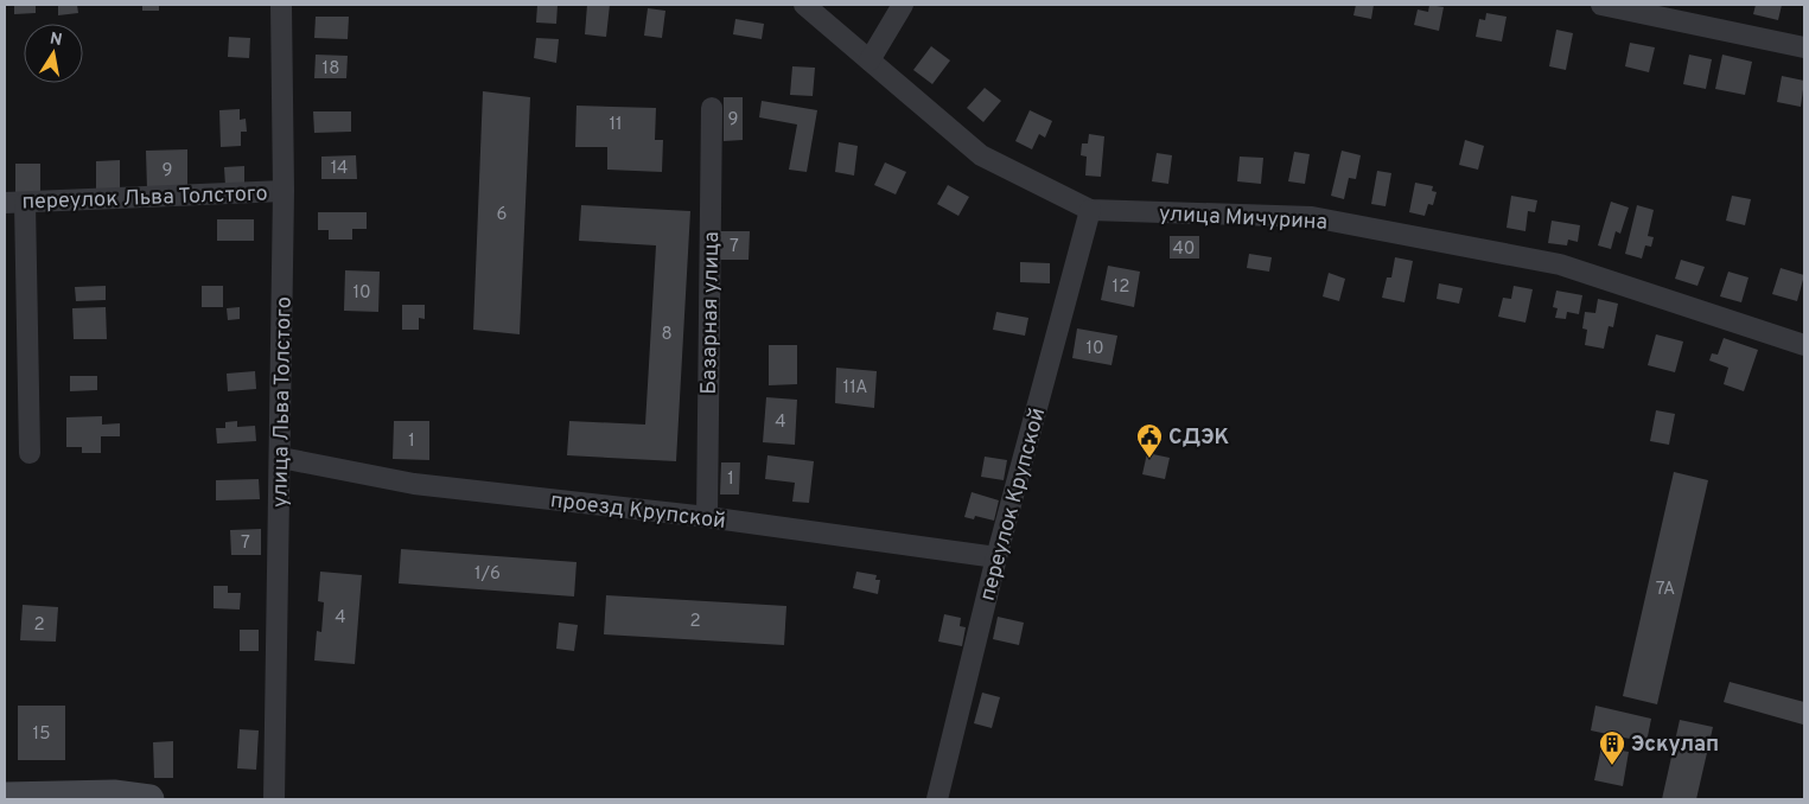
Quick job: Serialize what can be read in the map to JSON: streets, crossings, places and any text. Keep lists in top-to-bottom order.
{
  "streets": {
    "street": [
      "переулок Льва Толстого",
      "улица Мичурина",
      "Базарная улица",
      "улица Льва Толстого",
      "переулок Крупской",
      "проезд Крупской"
    ]
  },
  "crossings": [
    ["переулок Льва Толстого", "улица Льва Толстого"],
    ["улица Мичурина", "переулок Крупской"],
    ["Базарная улица", "проезд Крупской"],
    ["улица Льва Толстого", "проезд Крупской"],
    ["переулок Крупской", "проезд Крупской"]
  ],
  "places": {
    "public building": ["СДЭК"],
    "building": ["Эскулап"]
  },
  "house_numbers": [
    "18",
    "9",
    "11",
    "14",
    "9",
    "6",
    "7",
    "40",
    "12",
    "10",
    "8",
    "10",
    "11А",
    "4",
    "1",
    "1",
    "7",
    "1/6",
    "7А",
    "4",
    "2",
    "2",
    "15"
  ],
  "north": "top"
}
